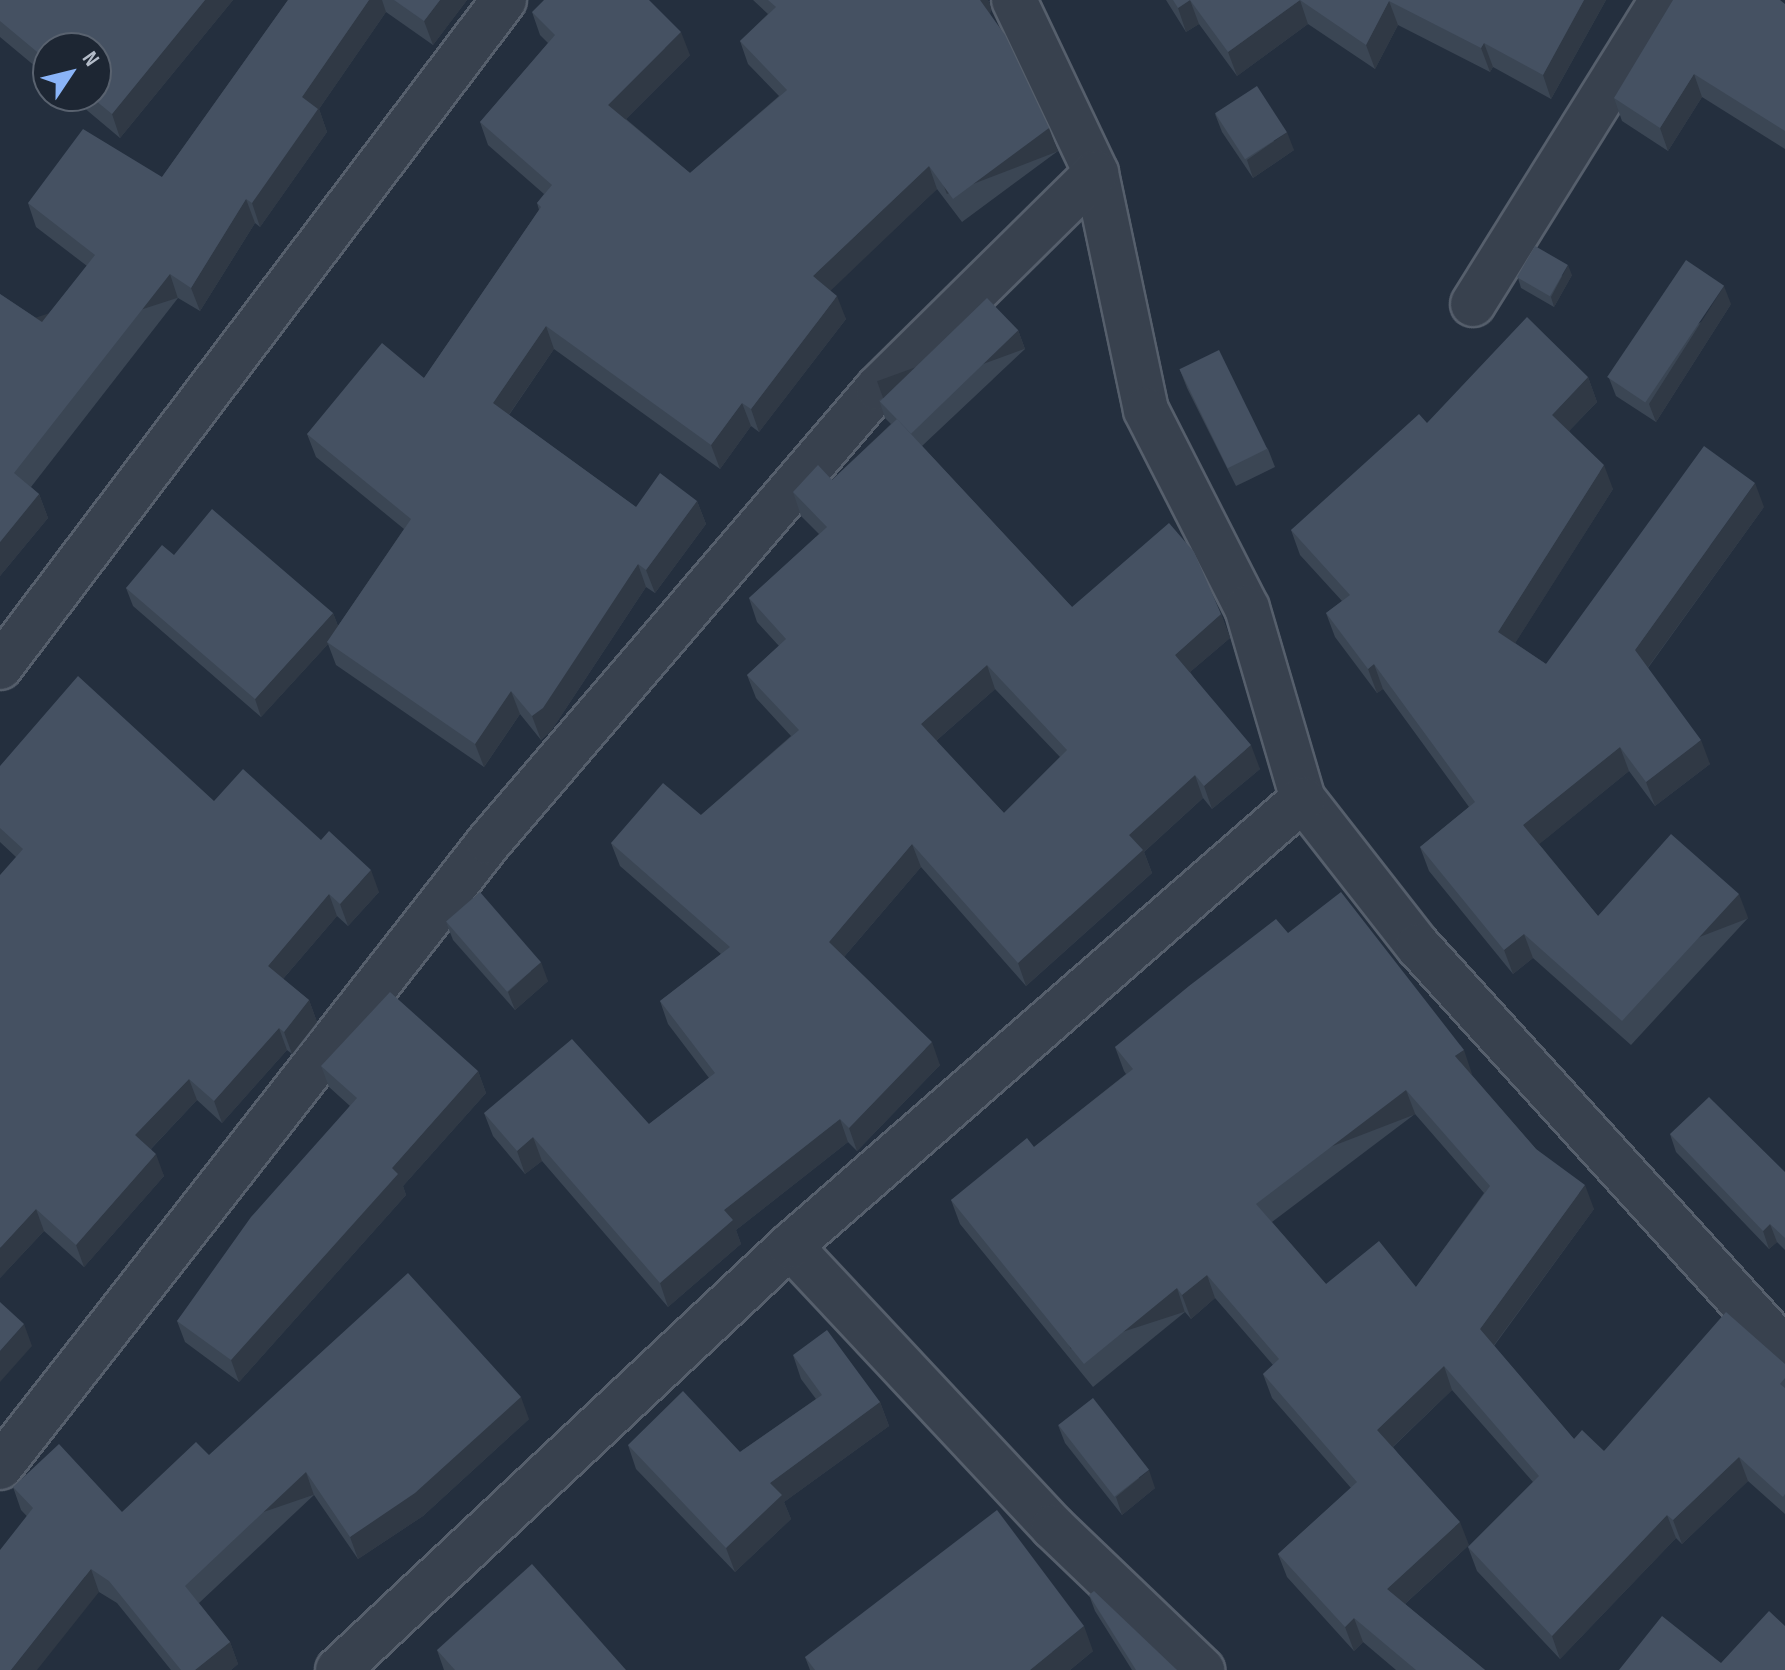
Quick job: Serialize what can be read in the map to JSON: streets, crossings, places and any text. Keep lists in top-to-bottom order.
{
  "north": "top right"
}
